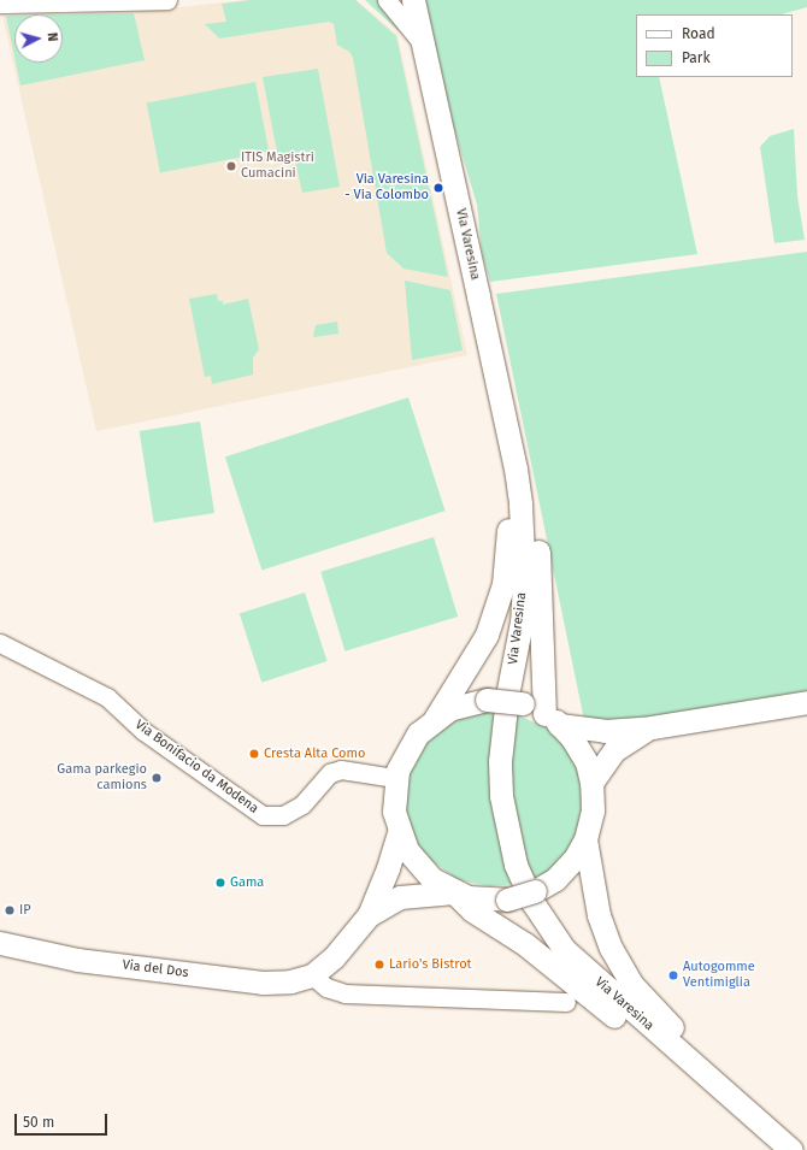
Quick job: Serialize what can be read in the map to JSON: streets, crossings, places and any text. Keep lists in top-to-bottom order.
{
  "streets": {
    "main road": ["Via Varesina", "Via del Dos"],
    "street": ["Via Bonifacio da Modena"]
  },
  "places": [
    "ITIS Magistri Cumacini",
    "Via Varesina - Via Colombo",
    "Cresta Alta Como",
    "Gama parkegio camions",
    "Gama",
    "IP",
    "Lario's Bistrot",
    "Autogomme Ventimiglia"
  ],
  "legend": ["Road", "Park"],
  "scale_bar": "50 m",
  "north": "right"
}
